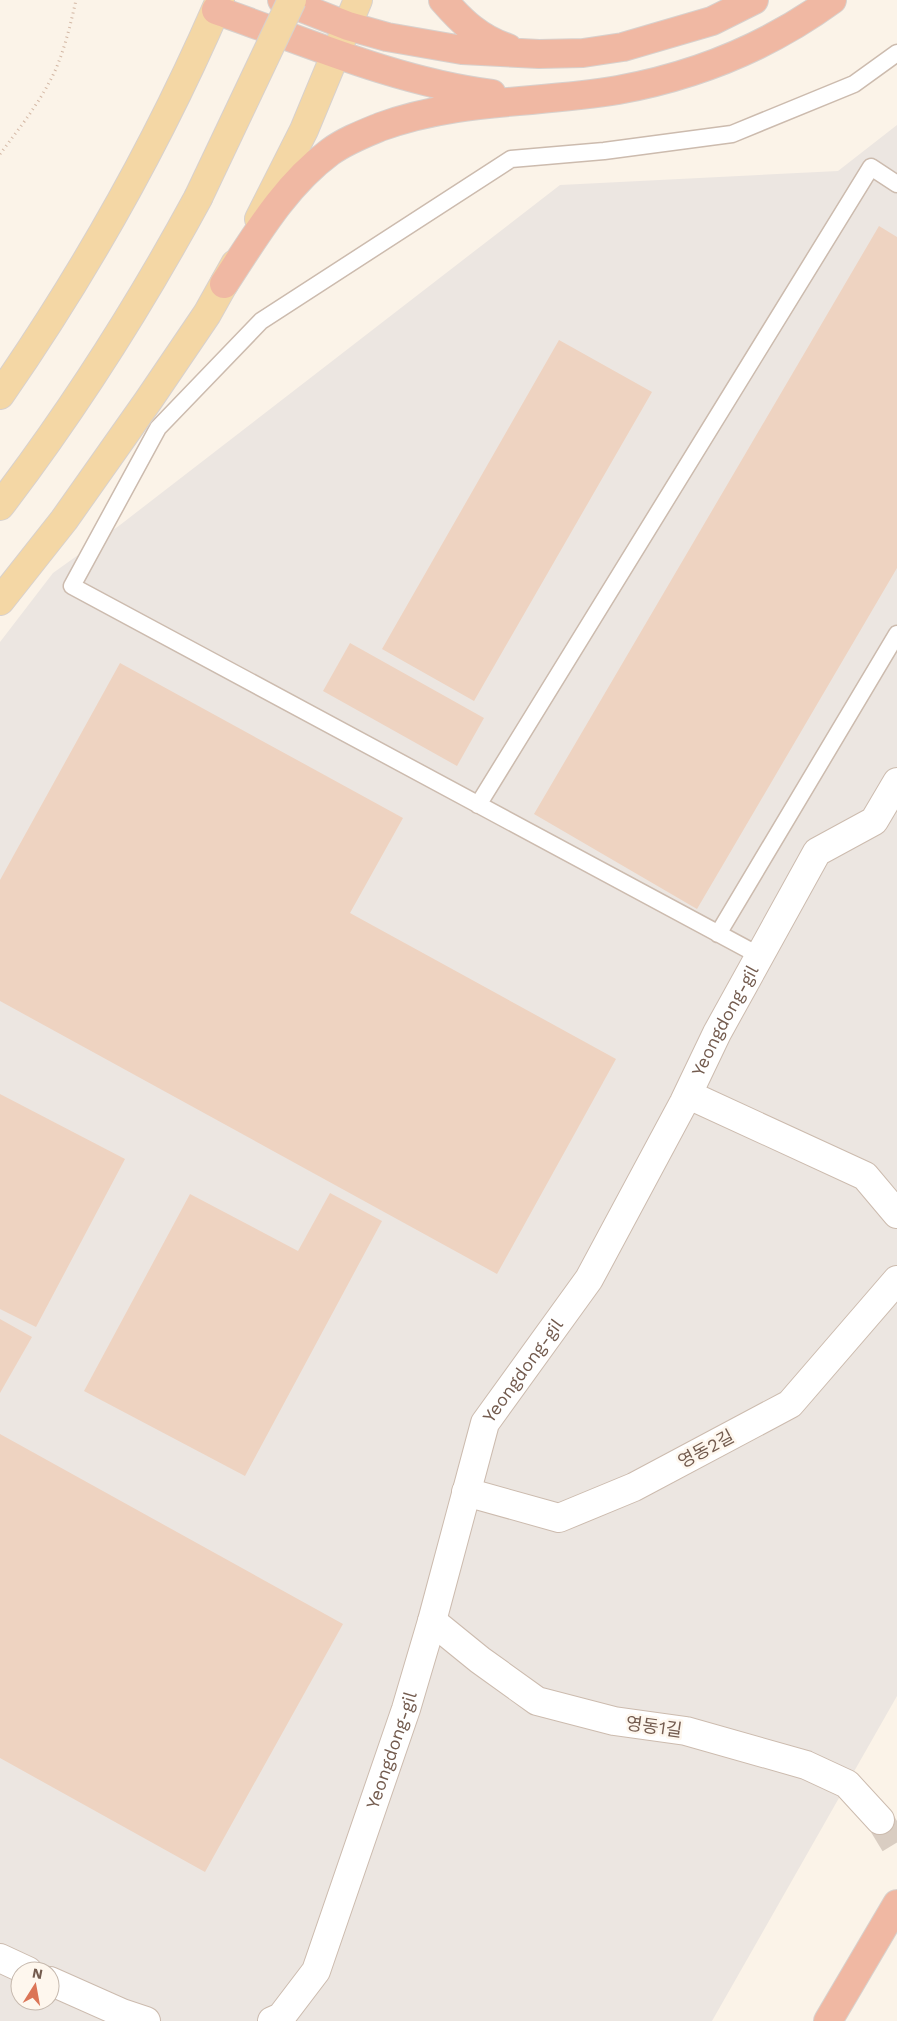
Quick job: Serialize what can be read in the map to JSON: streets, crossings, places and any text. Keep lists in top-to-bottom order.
{
  "streets": {
    "street": ["Yeongdong-gil", "영동2길", "영동1길"]
  },
  "crossings": [
    ["Yeongdong-gil", "영동2길"],
    ["Yeongdong-gil", "영동1길"]
  ],
  "north": "top"
}
